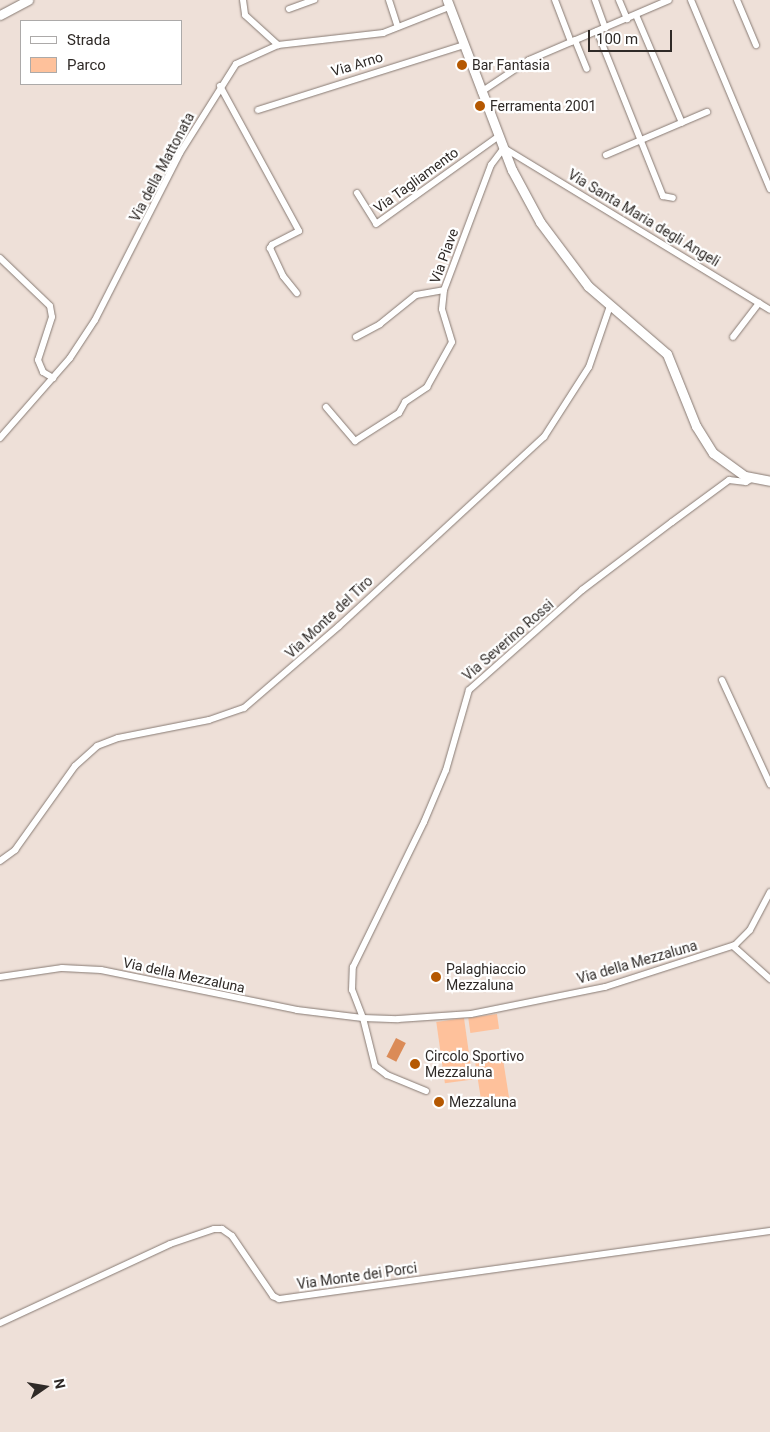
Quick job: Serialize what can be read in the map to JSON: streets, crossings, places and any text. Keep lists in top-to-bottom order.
{
  "streets": {
    "street": [
      "Via Arno",
      "Via della Mattonata",
      "Via Tagliamento",
      "Via Santa Maria degli Angeli",
      "Via Piave",
      "Via Monte del Tiro",
      "Via Severino Rossi",
      "Via della Mezzaluna",
      "Via Monte dei Porci"
    ]
  },
  "crossings": [
    ["Via Santa Maria degli Angeli", "Via Piave"],
    ["Via Severino Rossi", "Via della Mezzaluna"]
  ],
  "places": [
    "Bar Fantasia",
    "Ferramenta 2001",
    "Palaghiaccio Mezzaluna",
    "Circolo Sportivo Mezzaluna",
    "Mezzaluna"
  ],
  "legend": ["Strada", "Parco"],
  "scale_bar": "100 m",
  "north": "right"
}
